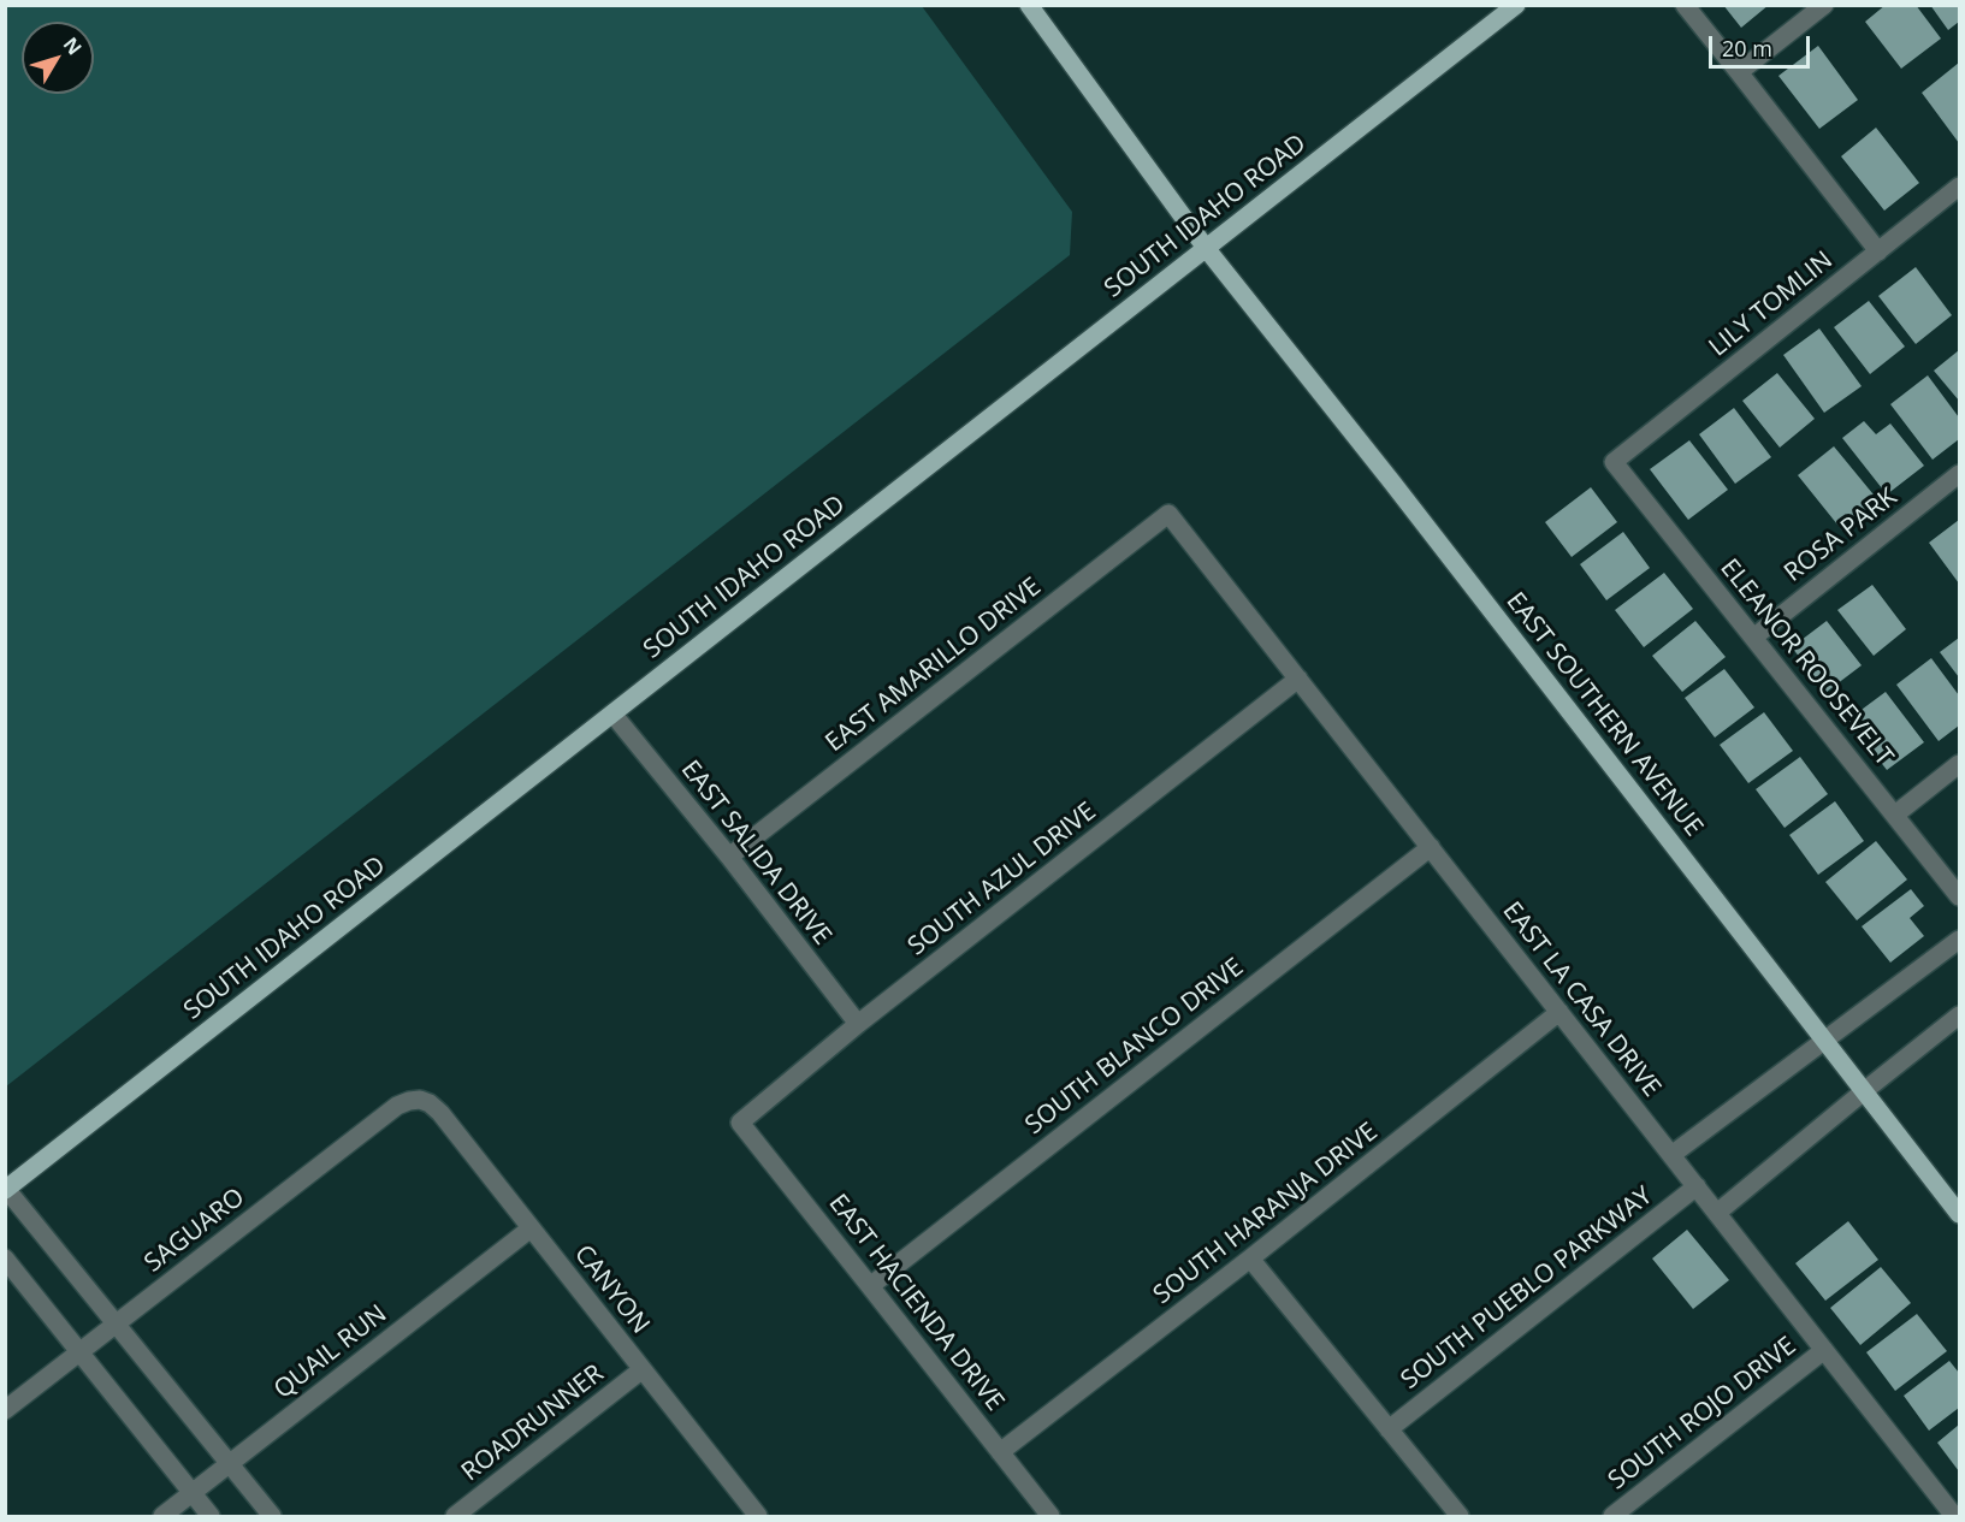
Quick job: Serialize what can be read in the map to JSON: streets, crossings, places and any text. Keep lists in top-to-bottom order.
{
  "streets": {
    "main road": ["SOUTH IDAHO ROAD", "EAST SOUTHERN AVENUE"],
    "lane": [
      "LILY TOMLIN",
      "ROSA PARK",
      "ELEANOR ROOSEVELT",
      "EAST AMARILLO DRIVE",
      "EAST SALIDA DRIVE",
      "SOUTH AZUL DRIVE",
      "EAST LA CASA DRIVE",
      "SOUTH BLANCO DRIVE",
      "SOUTH HARANJA DRIVE",
      "SAGUARO",
      "SOUTH PUEBLO PARKWAY",
      "CANYON",
      "EAST HACIENDA DRIVE",
      "QUAIL RUN",
      "SOUTH ROJO DRIVE",
      "ROADRUNNER"
    ]
  },
  "crossings": [
    ["SOUTH IDAHO ROAD", "EAST SOUTHERN AVENUE"],
    ["SOUTH IDAHO ROAD", "EAST SALIDA DRIVE"],
    ["LILY TOMLIN", "ELEANOR ROOSEVELT"],
    ["ROSA PARK", "ELEANOR ROOSEVELT"],
    ["EAST AMARILLO DRIVE", "EAST SALIDA DRIVE"],
    ["EAST AMARILLO DRIVE", "EAST LA CASA DRIVE"],
    ["EAST SALIDA DRIVE", "SOUTH AZUL DRIVE"],
    ["SOUTH AZUL DRIVE", "EAST LA CASA DRIVE"],
    ["SOUTH AZUL DRIVE", "EAST HACIENDA DRIVE"],
    ["EAST LA CASA DRIVE", "SOUTH BLANCO DRIVE"],
    ["EAST LA CASA DRIVE", "SOUTH HARANJA DRIVE"],
    ["EAST LA CASA DRIVE", "SOUTH PUEBLO PARKWAY"],
    ["EAST LA CASA DRIVE", "SOUTH ROJO DRIVE"],
    ["SOUTH BLANCO DRIVE", "EAST HACIENDA DRIVE"],
    ["SOUTH HARANJA DRIVE", "EAST HACIENDA DRIVE"],
    ["SAGUARO", "CANYON"],
    ["CANYON", "QUAIL RUN"],
    ["CANYON", "ROADRUNNER"]
  ],
  "scale_bar": "20 m",
  "north": "top right"
}
